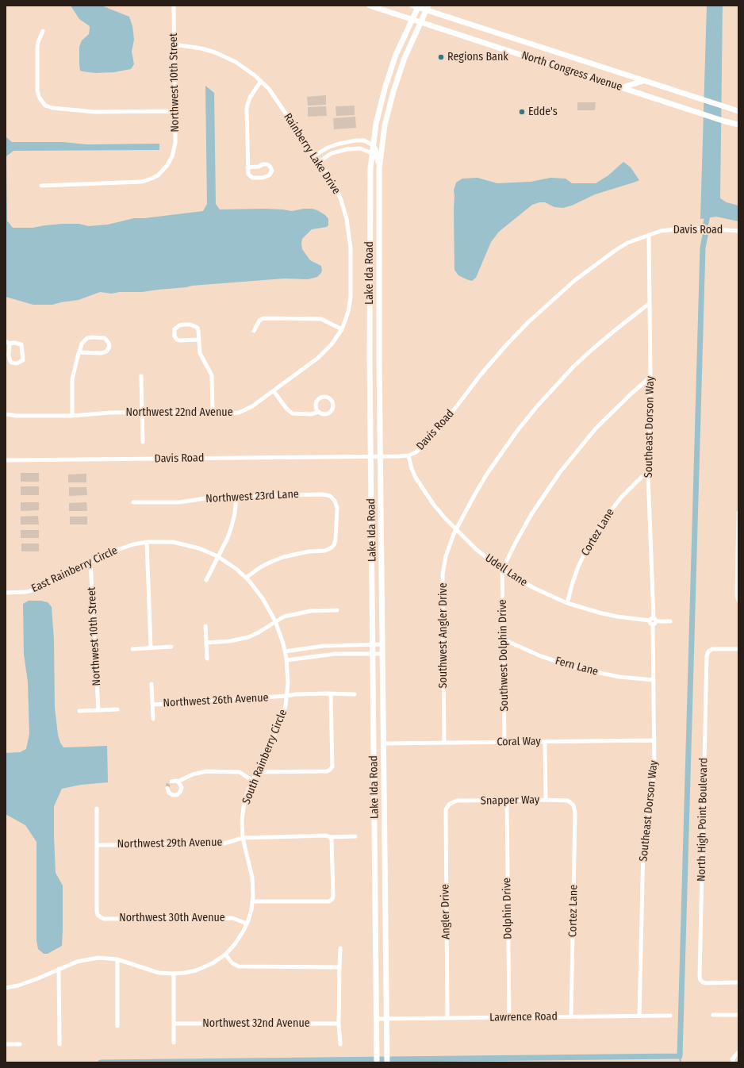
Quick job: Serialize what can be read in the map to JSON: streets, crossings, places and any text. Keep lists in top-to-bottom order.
{
  "streets": {
    "street": [
      "North Congress Avenue",
      "Northwest 10th Street",
      "Rainberry Lake Drive",
      "Davis Road",
      "Lake Ida Road",
      "Northwest 22nd Avenue",
      "Southeast Dorson Way",
      "Northwest 23rd Lane",
      "Cortez Lane",
      "East Rainberry Circle",
      "Udell Lane",
      "Southwest Angler Drive",
      "Southwest Dolphin Drive",
      "Fern Lane",
      "Northwest 26th Avenue",
      "Coral Way",
      "South Rainberry Circle",
      "Snapper Way",
      "North High Point Boulevard",
      "Northwest 29th Avenue",
      "Dolphin Drive",
      "Angler Drive",
      "Northwest 30th Avenue",
      "Lawrence Road",
      "Northwest 32nd Avenue"
    ]
  },
  "crossings": [
    ["North Congress Avenue", "Lake Ida Road"],
    ["Northwest 10th Street", "Rainberry Lake Drive"],
    ["Northwest 10th Street", "East Rainberry Circle"],
    ["Rainberry Lake Drive", "Northwest 22nd Avenue"],
    ["Davis Road", "Lake Ida Road"],
    ["Davis Road", "Southeast Dorson Way"],
    ["Davis Road", "Udell Lane"],
    ["Lake Ida Road", "Coral Way"],
    ["Lake Ida Road", "Lawrence Road"],
    ["Southeast Dorson Way", "Cortez Lane"],
    ["Southeast Dorson Way", "Udell Lane"],
    ["Southeast Dorson Way", "Southwest Angler Drive"],
    ["Southeast Dorson Way", "Fern Lane"],
    ["Southeast Dorson Way", "Coral Way"],
    ["Southeast Dorson Way", "Lawrence Road"],
    ["Northwest 23rd Lane", "South Rainberry Circle"],
    ["Cortez Lane", "Udell Lane"],
    ["Cortez Lane", "Snapper Way"],
    ["Cortez Lane", "Lawrence Road"],
    ["East Rainberry Circle", "South Rainberry Circle"],
    ["Udell Lane", "Southwest Angler Drive"],
    ["Udell Lane", "Southwest Dolphin Drive"],
    ["Southwest Angler Drive", "Coral Way"],
    ["Southwest Dolphin Drive", "Fern Lane"],
    ["Southwest Dolphin Drive", "Coral Way"],
    ["Northwest 26th Avenue", "South Rainberry Circle"],
    ["South Rainberry Circle", "Northwest 29th Avenue"],
    ["South Rainberry Circle", "Northwest 30th Avenue"],
    ["Snapper Way", "Dolphin Drive"],
    ["Snapper Way", "Angler Drive"],
    ["Northwest 29th Avenue", "Northwest 30th Avenue"],
    ["Dolphin Drive", "Lawrence Road"],
    ["Angler Drive", "Lawrence Road"]
  ],
  "places": ["Regions Bank", "Edde's"]
}
